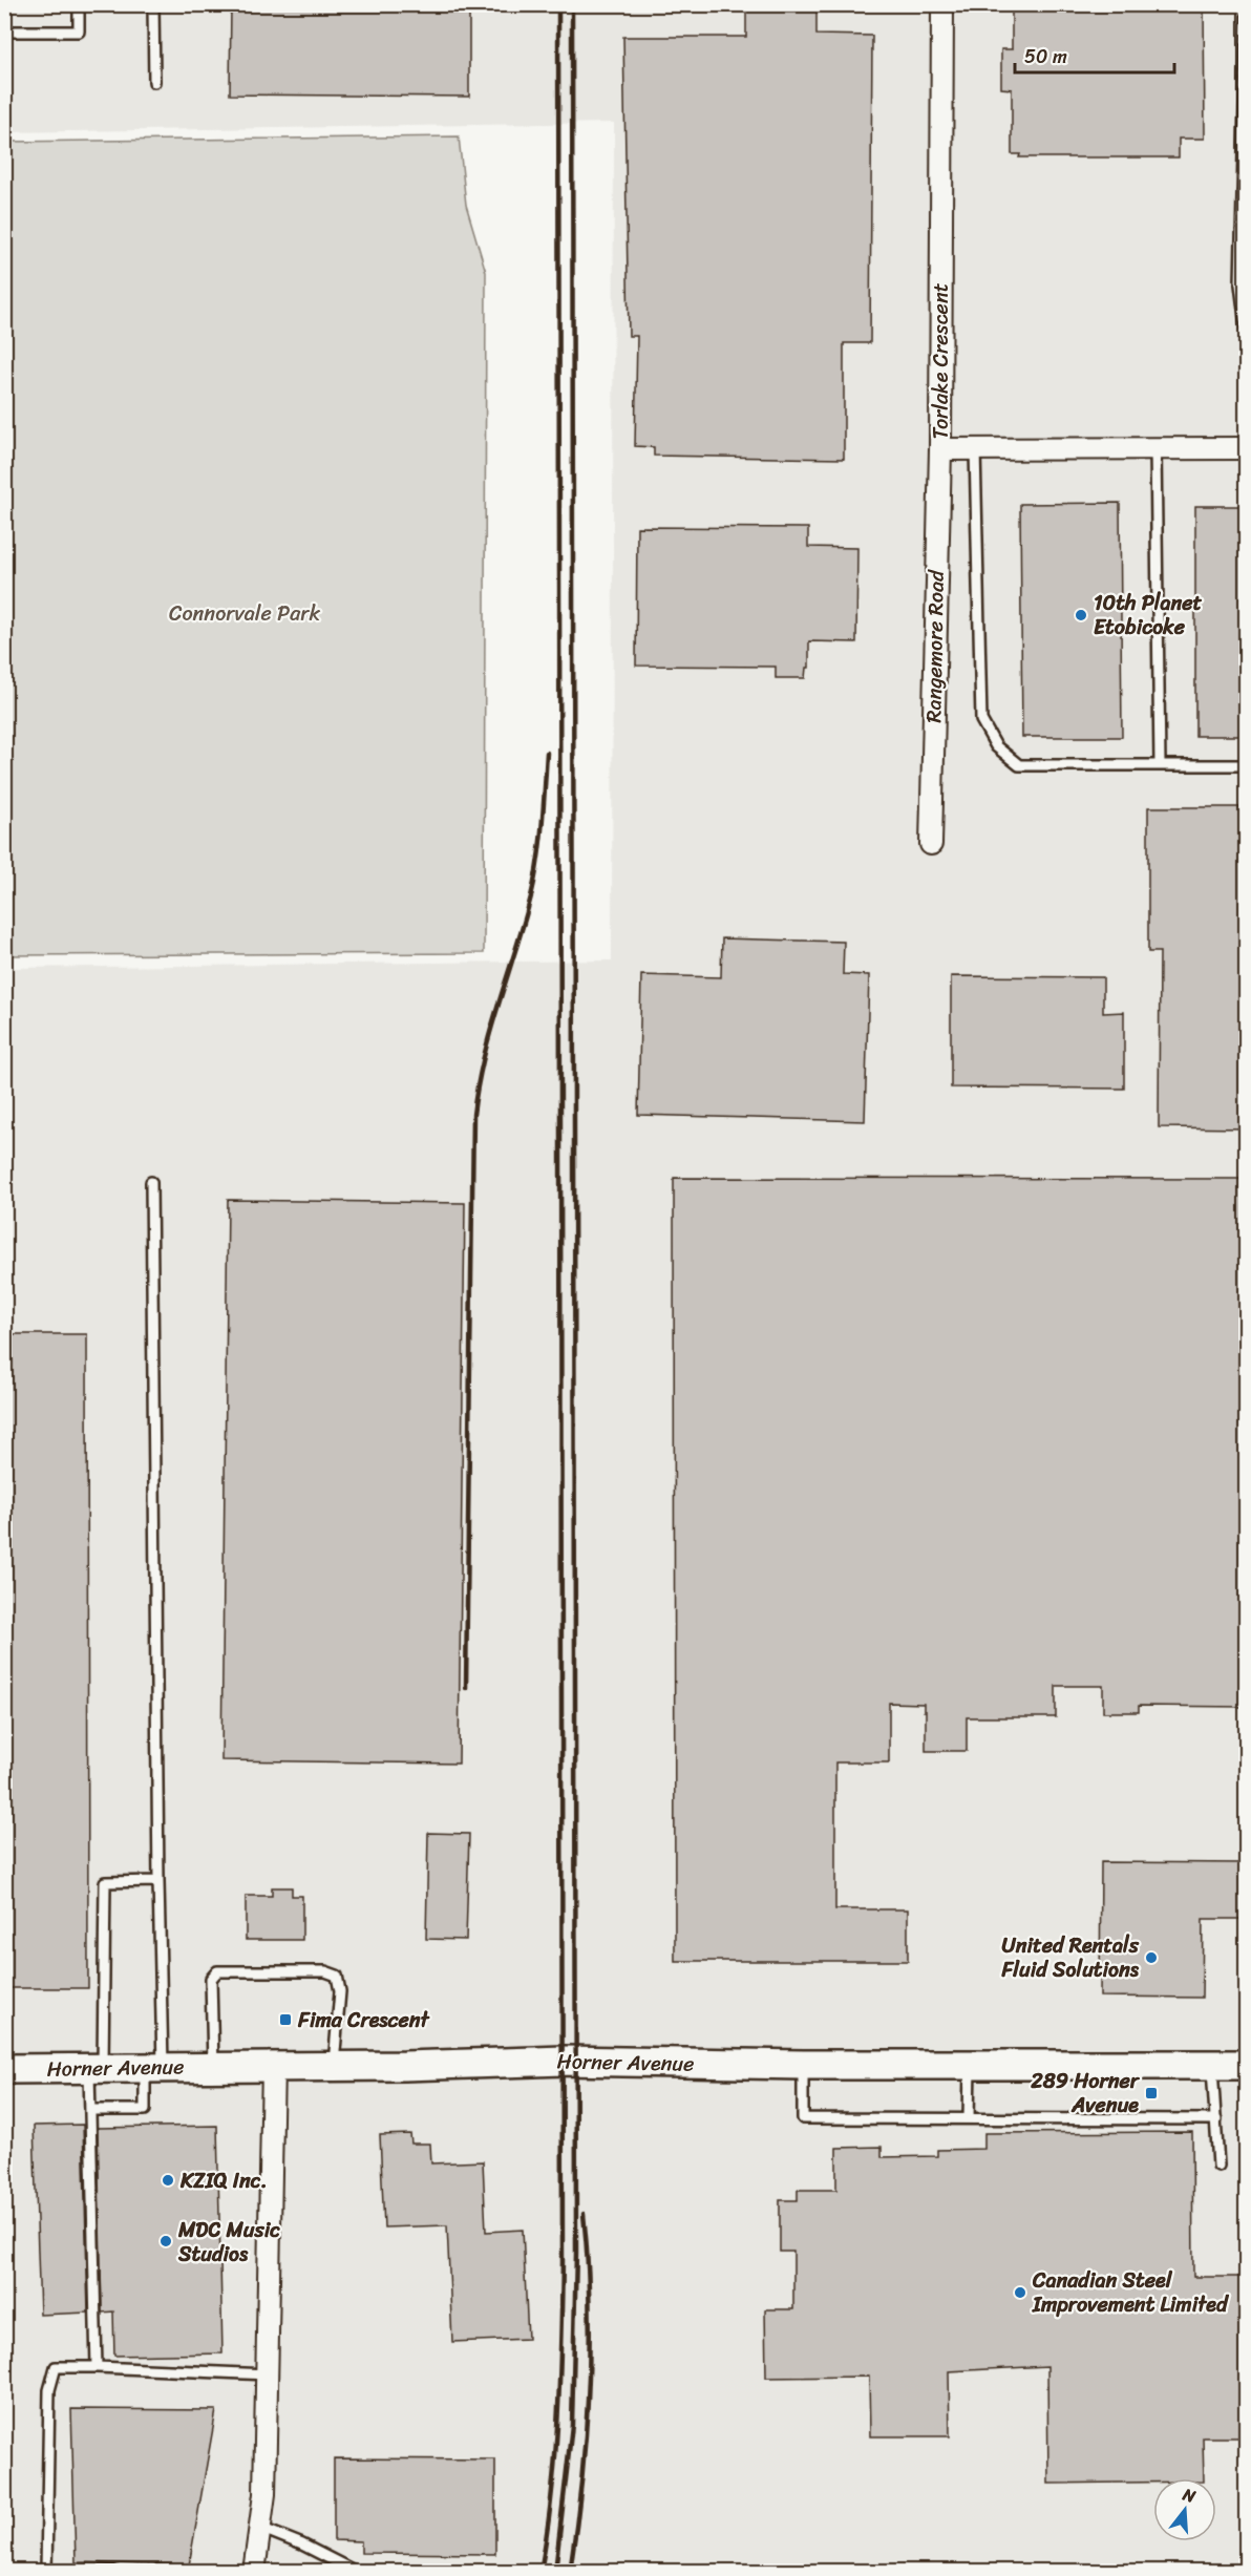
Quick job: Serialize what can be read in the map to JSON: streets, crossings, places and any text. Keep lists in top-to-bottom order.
{
  "streets": {
    "main road": ["Horner Avenue"],
    "street": ["Torlake Crescent", "Rangemore Road"]
  },
  "crossings": [
    ["Torlake Crescent", "Rangemore Road"]
  ],
  "parks": ["Connorvale Park"],
  "places": {
    "other": [
      "10th Planet Etobicoke",
      "United Rentals Fluid Solutions",
      "KZIQ Inc.",
      "MDC Music Studios",
      "Canadian Steel Improvement Limited"
    ],
    "transit": ["Fima Crescent", "289 Horner Avenue"]
  },
  "scale_bar": "50 m",
  "north": "top"
}
